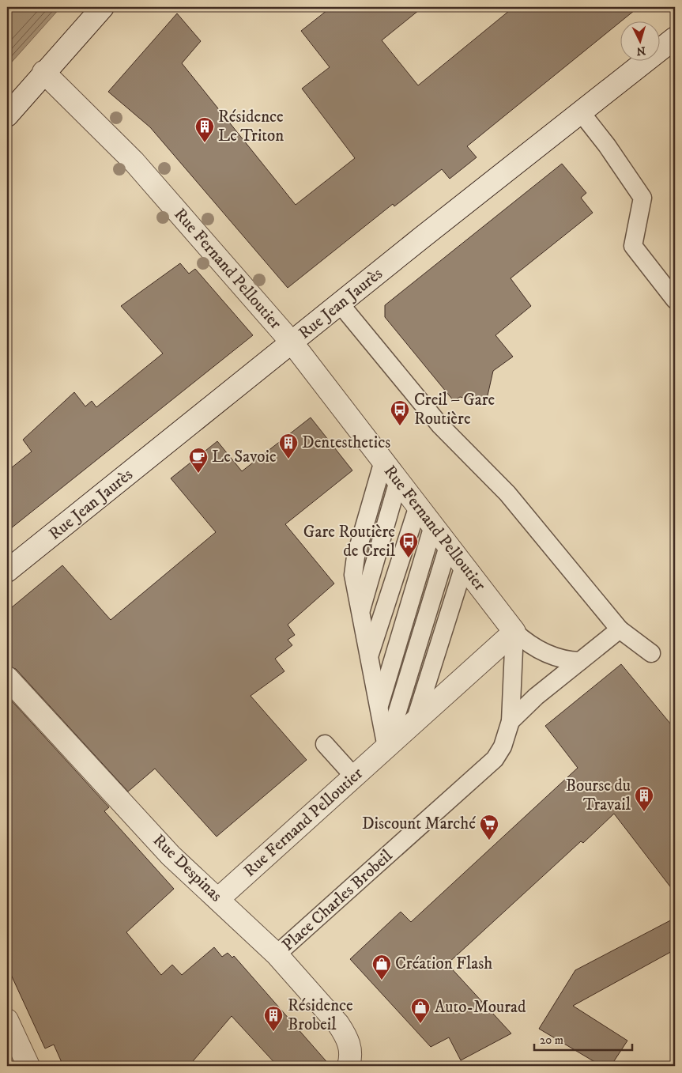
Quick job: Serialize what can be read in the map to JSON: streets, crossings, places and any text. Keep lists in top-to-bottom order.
{
  "streets": {
    "street": ["Rue Fernand Pelloutier", "Rue Jean Jaurès", "Rue Despinas"],
    "lane": ["Place Charles Brobeil"]
  },
  "crossings": [
    ["Rue Fernand Pelloutier", "Rue Jean Jaurès"],
    ["Rue Fernand Pelloutier", "Rue Despinas"],
    ["Rue Fernand Pelloutier", "Place Charles Brobeil"],
    ["Rue Despinas", "Place Charles Brobeil"]
  ],
  "places": {
    "building": [
      "Résidence Le Triton",
      "Dentesthetics",
      "Bourse du Travail",
      "Résidence Brobeil"
    ],
    "bus stop": ["Creil – Gare Routière", "Gare Routière de Creil"],
    "cafe": ["Le Savoie"],
    "supermarket": ["Discount Marché"],
    "shop": ["Création Flash", "Auto-Mourad"]
  },
  "scale_bar": "20 m",
  "north": "bottom"
}
